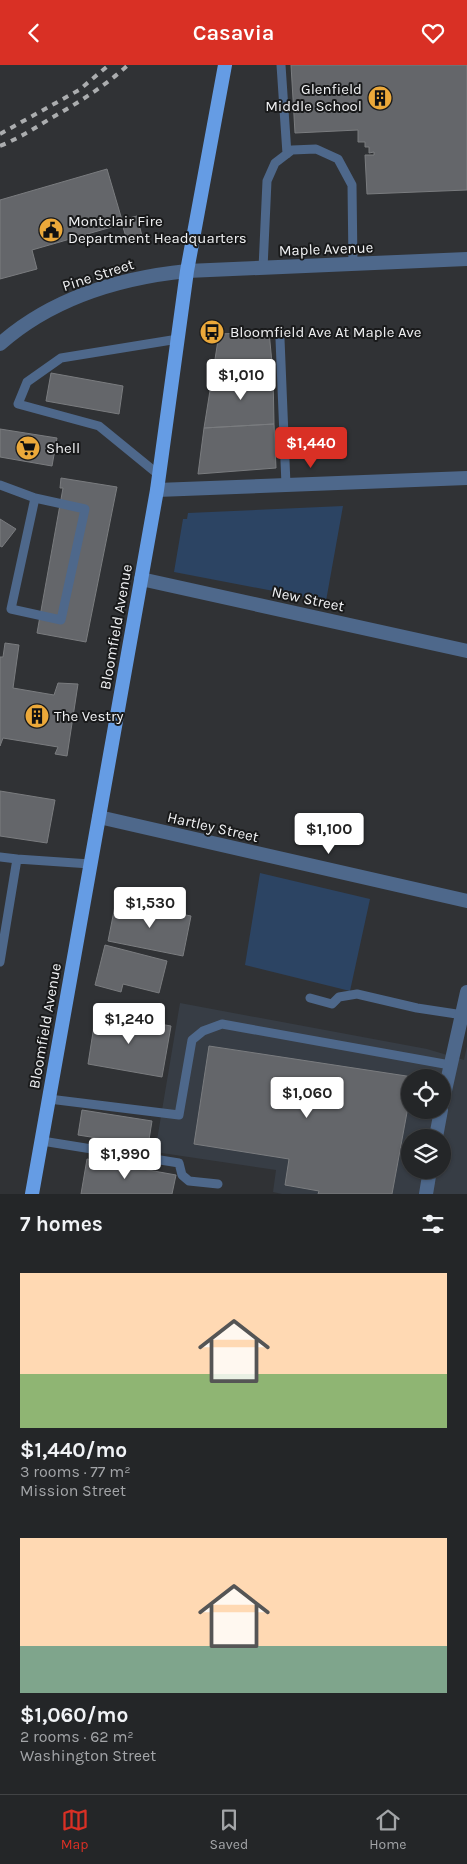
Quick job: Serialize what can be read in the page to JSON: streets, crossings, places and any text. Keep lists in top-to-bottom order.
{
  "streets": {
    "main road": ["Bloomfield Avenue"],
    "street": [
      "Maple Avenue",
      "Pine Street",
      "New Street",
      "Hartley Street"
    ]
  },
  "crossings": [
    ["Maple Avenue", "Pine Street"],
    ["Maple Avenue", "Bloomfield Avenue"],
    ["Pine Street", "Bloomfield Avenue"],
    ["New Street", "Bloomfield Avenue"],
    ["Bloomfield Avenue", "Hartley Street"]
  ],
  "places": {
    "building": ["Glenfield Middle School", "The Vestry"],
    "public building": ["Montclair Fire Department Headquarters"],
    "bus stop": ["Bloomfield Ave At Maple Ave"],
    "supermarket": ["Shell"]
  },
  "page": {
    "header": "Casavia",
    "price": [
      "$1,010",
      "$1,440",
      "$1,100",
      "$1,530",
      "$1,240",
      "$1,060",
      "$1,990"
    ],
    "heading": "7 homes",
    "list": [
      {
        "name": "$1,440/mo",
        "note": "3 rooms · 77 m² · Mission Street"
      },
      {
        "name": "$1,060/mo",
        "note": "2 rooms · 62 m² · Washington Street"
      }
    ],
    "tabs": ["Map", "Saved", "Home"]
  }
}
